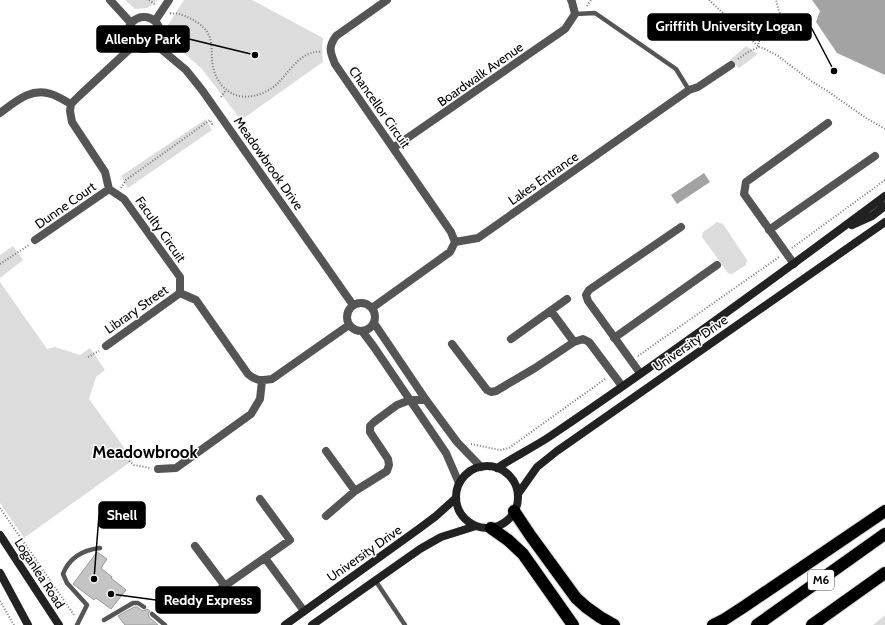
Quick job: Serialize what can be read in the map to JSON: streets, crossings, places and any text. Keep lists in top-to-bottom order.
{
  "streets": {
    "highway": ["M6"],
    "street": [
      "Boardwalk Avenue",
      "Chancellor Circuit",
      "Meadowbrook Drive",
      "Lakes Entrance",
      "Dunne Court",
      "Faculty Circuit",
      "Library Street",
      "University Drive",
      "Loganlea Road"
    ]
  },
  "crossings": [
    ["Boardwalk Avenue", "Chancellor Circuit"],
    ["Chancellor Circuit", "Lakes Entrance"],
    ["Dunne Court", "Faculty Circuit"],
    ["Faculty Circuit", "Library Street"]
  ],
  "districts": ["Meadowbrook"],
  "places": [
    "Allenby Park",
    "Griffith University Logan",
    "Shell",
    "Reddy Express"
  ]
}
